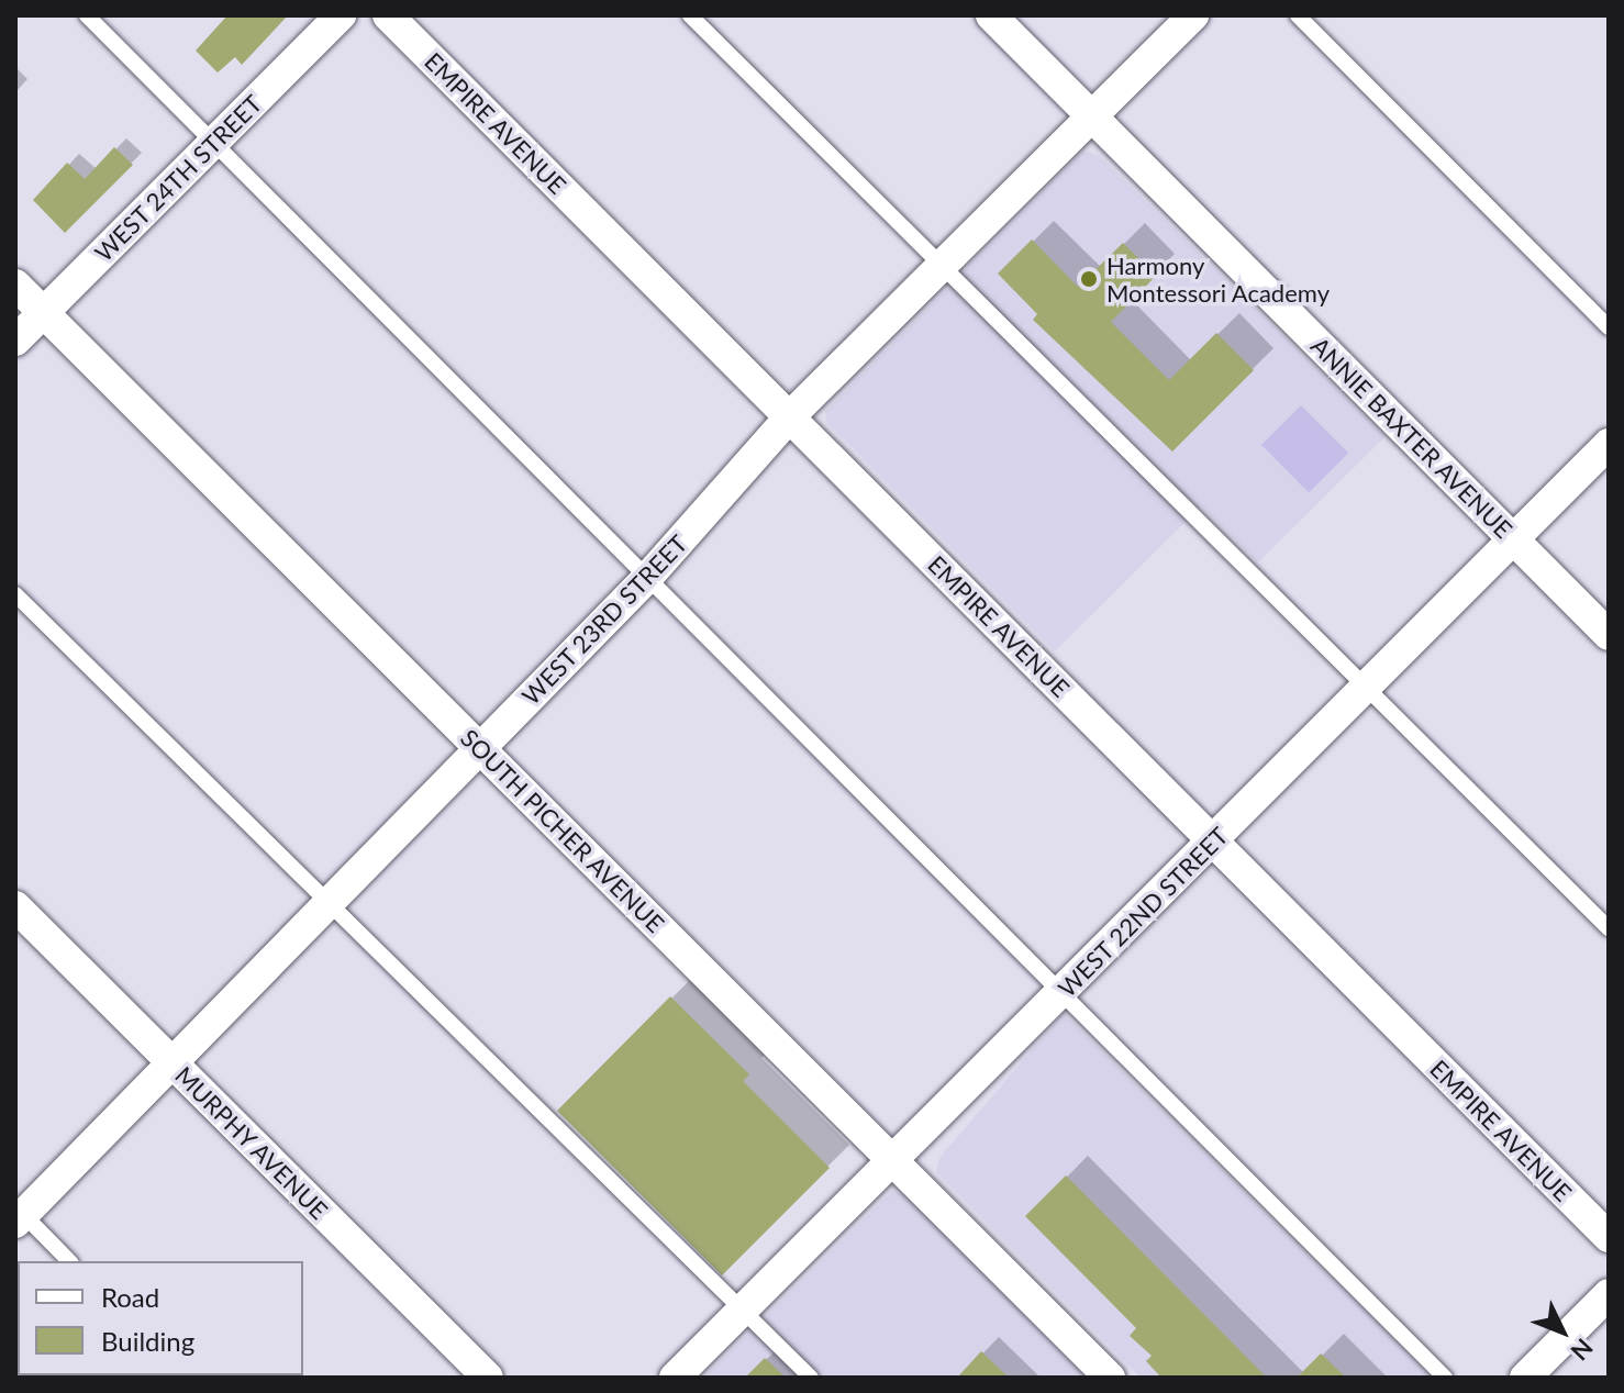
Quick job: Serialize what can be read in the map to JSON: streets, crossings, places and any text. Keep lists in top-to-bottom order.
{
  "streets": {
    "street": [
      "EMPIRE AVENUE",
      "WEST 24TH STREET",
      "ANNIE BAXTER AVENUE",
      "WEST 23RD STREET",
      "SOUTH PICHER AVENUE",
      "WEST 22ND STREET",
      "MURPHY AVENUE"
    ]
  },
  "crossings": [
    ["EMPIRE AVENUE", "WEST 23RD STREET"],
    ["EMPIRE AVENUE", "WEST 22ND STREET"],
    ["WEST 24TH STREET", "SOUTH PICHER AVENUE"],
    ["ANNIE BAXTER AVENUE", "WEST 23RD STREET"],
    ["ANNIE BAXTER AVENUE", "WEST 22ND STREET"],
    ["WEST 23RD STREET", "SOUTH PICHER AVENUE"],
    ["WEST 23RD STREET", "MURPHY AVENUE"],
    ["SOUTH PICHER AVENUE", "WEST 22ND STREET"]
  ],
  "places": ["Harmony Montessori Academy"],
  "legend": ["Road", "Building"],
  "north": "bottom right"
}
